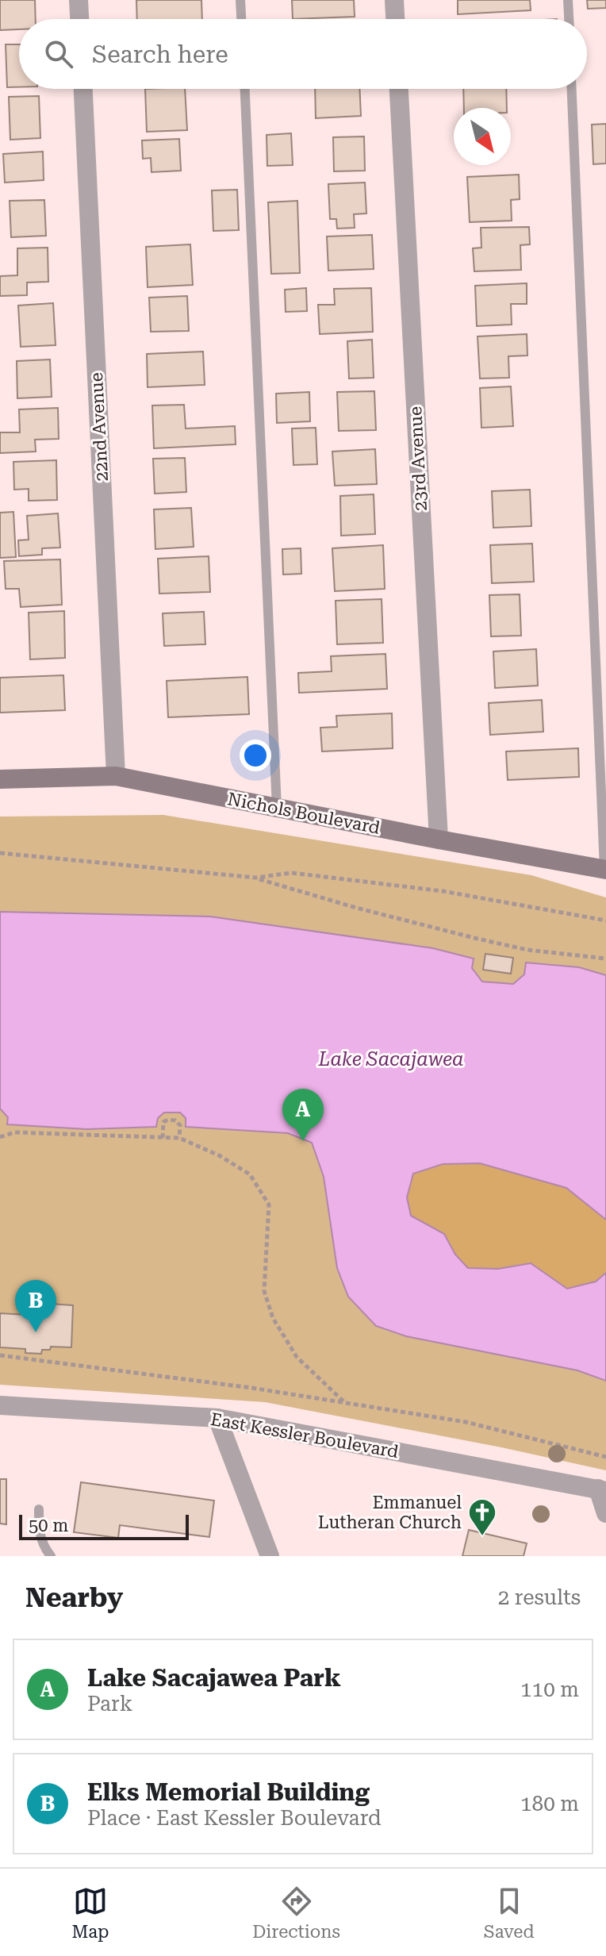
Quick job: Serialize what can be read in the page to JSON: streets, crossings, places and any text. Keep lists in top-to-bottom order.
{
  "streets": {
    "main road": ["Nichols Boulevard"],
    "street": ["22nd Avenue", "23rd Avenue", "East Kessler Boulevard"]
  },
  "crossings": [
    ["22nd Avenue", "Nichols Boulevard"],
    ["23rd Avenue", "Nichols Boulevard"]
  ],
  "water": ["Lake Sacajawea"],
  "places": {
    "church": ["Emmanuel Lutheran Church"]
  },
  "scale_bar": "50 m",
  "north": "bottom right",
  "page": {
    "search": "Search here",
    "pins": ["A", "B"],
    "scale": "50 m",
    "heading": ["Nearby", "2 results"],
    "list": [
      {
        "mark": "A",
        "name": "Lake Sacajawea Park",
        "note": "Park",
        "value": "110 m"
      },
      {
        "mark": "B",
        "name": "Elks Memorial Building",
        "note": "Place · East Kessler Boulevard",
        "value": "180 m"
      }
    ],
    "nav": ["Map", "Directions", "Saved"]
  }
}
